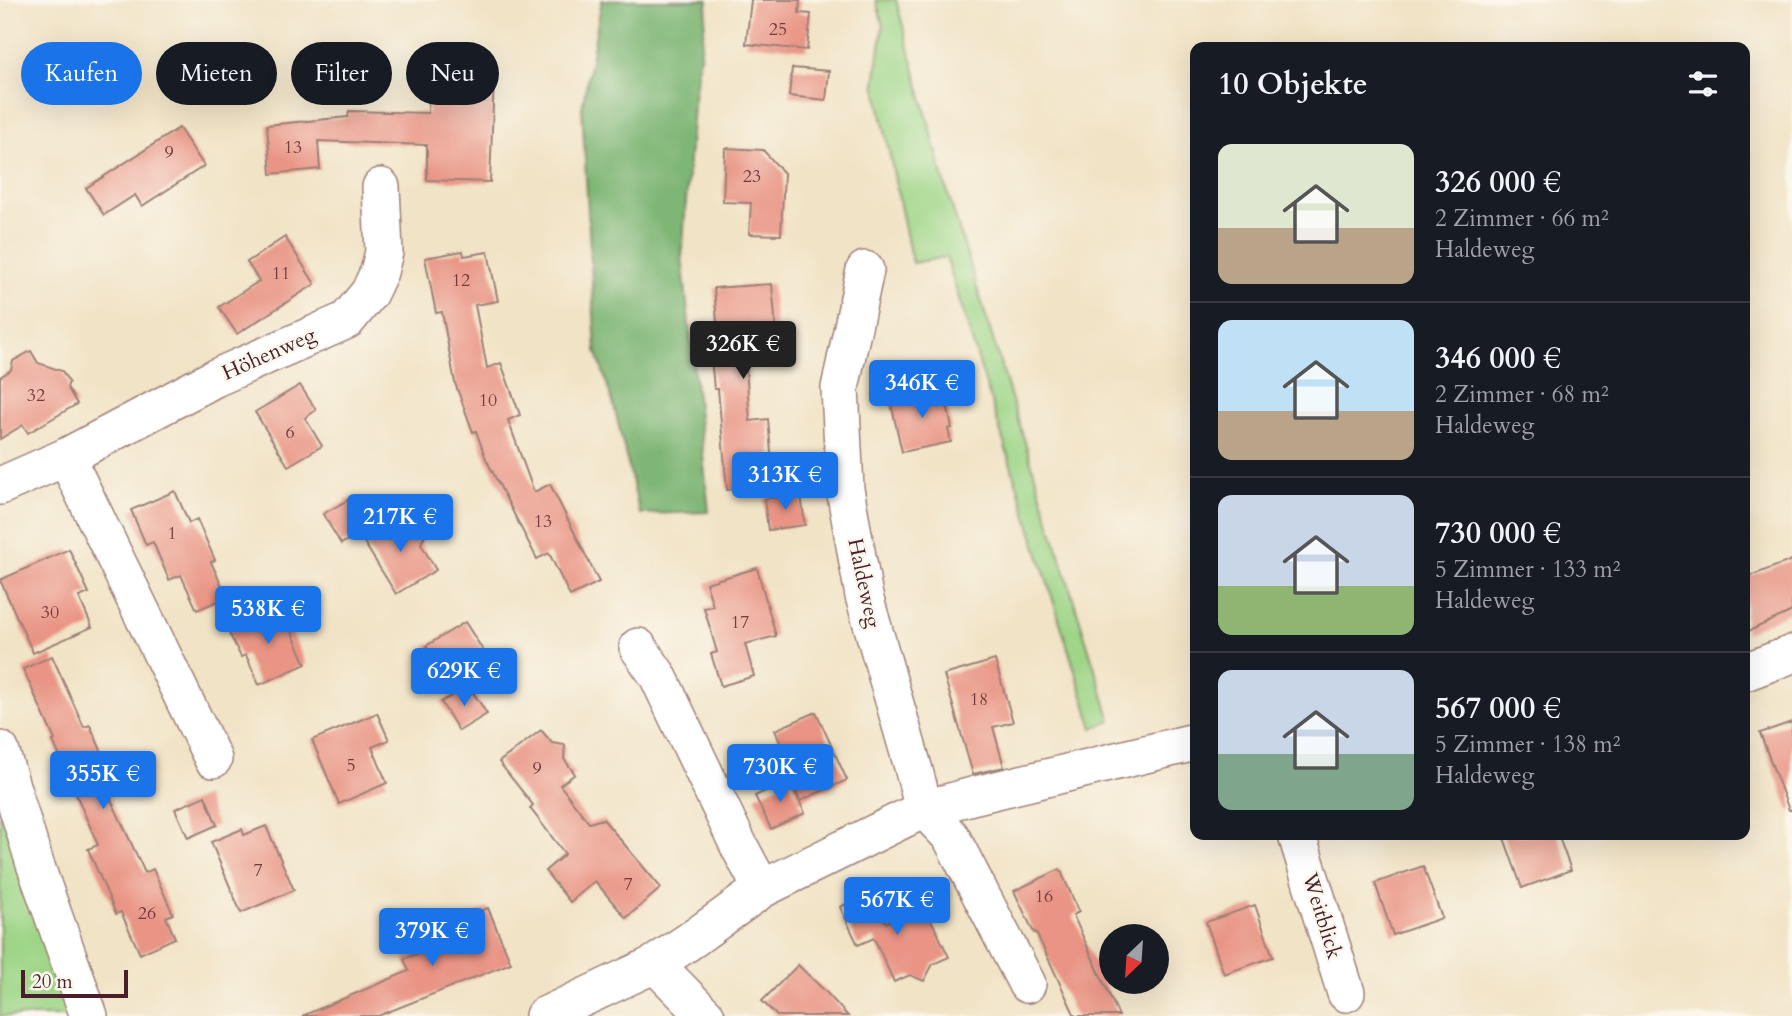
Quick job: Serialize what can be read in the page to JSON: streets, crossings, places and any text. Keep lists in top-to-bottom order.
{
  "streets": {
    "street": ["Höhenweg", "Haldeweg", "Weitblick"]
  },
  "house_numbers": [
    "25",
    "13",
    "9",
    "23",
    "11",
    "12",
    "32",
    "10",
    "6",
    "13",
    "1",
    "30",
    "17",
    "18",
    "5",
    "9",
    "7",
    "7",
    "16",
    "26"
  ],
  "scale_bar": "20 m",
  "north": "bottom left",
  "page": {
    "chip": [
      "Kaufen",
      "Mieten",
      "Filter",
      "Neu"
    ],
    "heading": "10 Objekte",
    "list": [
      {
        "name": "326 000 €",
        "note": "2 Zimmer · 66 m² · Haldeweg"
      },
      {
        "name": "346 000 €",
        "note": "2 Zimmer · 68 m² · Haldeweg"
      },
      {
        "name": "730 000 €",
        "note": "5 Zimmer · 133 m² · Haldeweg"
      },
      {
        "name": "567 000 €",
        "note": "5 Zimmer · 138 m² · Haldeweg"
      }
    ],
    "price": [
      "326K €",
      "346K €",
      "313K €",
      "217K €",
      "538K €",
      "629K €",
      "730K €",
      "355K €",
      "567K €",
      "379K €"
    ],
    "scale": "20 m"
  }
}
